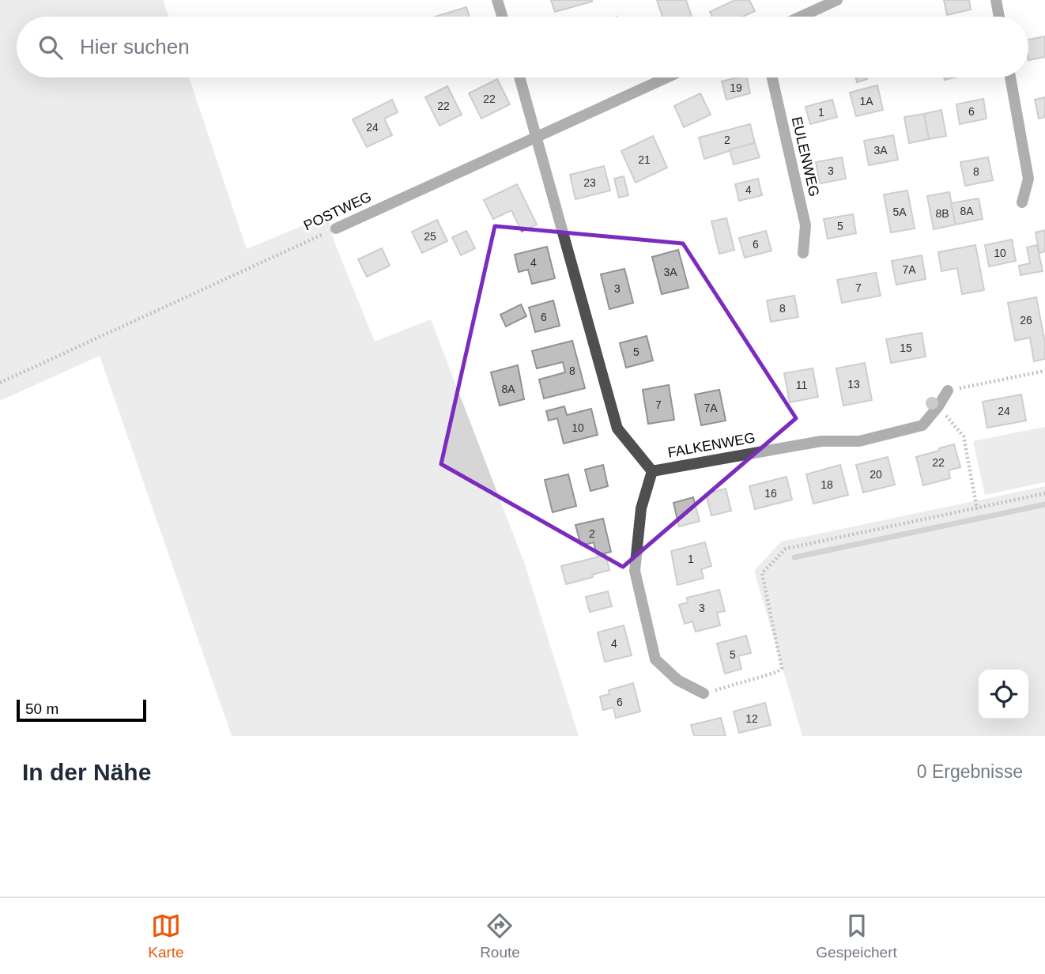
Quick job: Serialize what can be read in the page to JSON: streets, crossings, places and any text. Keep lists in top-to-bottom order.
{
  "streets": {
    "street": ["EULENWEG", "POSTWEG", "FALKENWEG"]
  },
  "crossings": [
    ["POSTWEG", "FALKENWEG"]
  ],
  "house_numbers": [
    "19",
    "22",
    "1A",
    "22",
    "6",
    "1",
    "24",
    "2",
    "3A",
    "21",
    "3",
    "8",
    "23",
    "4",
    "8A",
    "5A",
    "8B",
    "5",
    "25",
    "6",
    "10",
    "4",
    "7A",
    "3A",
    "7",
    "3",
    "8",
    "6",
    "26",
    "15",
    "5",
    "8",
    "13",
    "11",
    "8A",
    "7",
    "7A",
    "24",
    "10",
    "22",
    "20",
    "18",
    "16",
    "2",
    "1",
    "3",
    "4",
    "5",
    "6",
    "12"
  ],
  "scale_bar": "50 m",
  "page": {
    "search": "Hier suchen",
    "scale": "50 m",
    "heading": ["In der Nähe", "0 Ergebnisse"],
    "nav": ["Karte", "Route", "Gespeichert"]
  }
}
